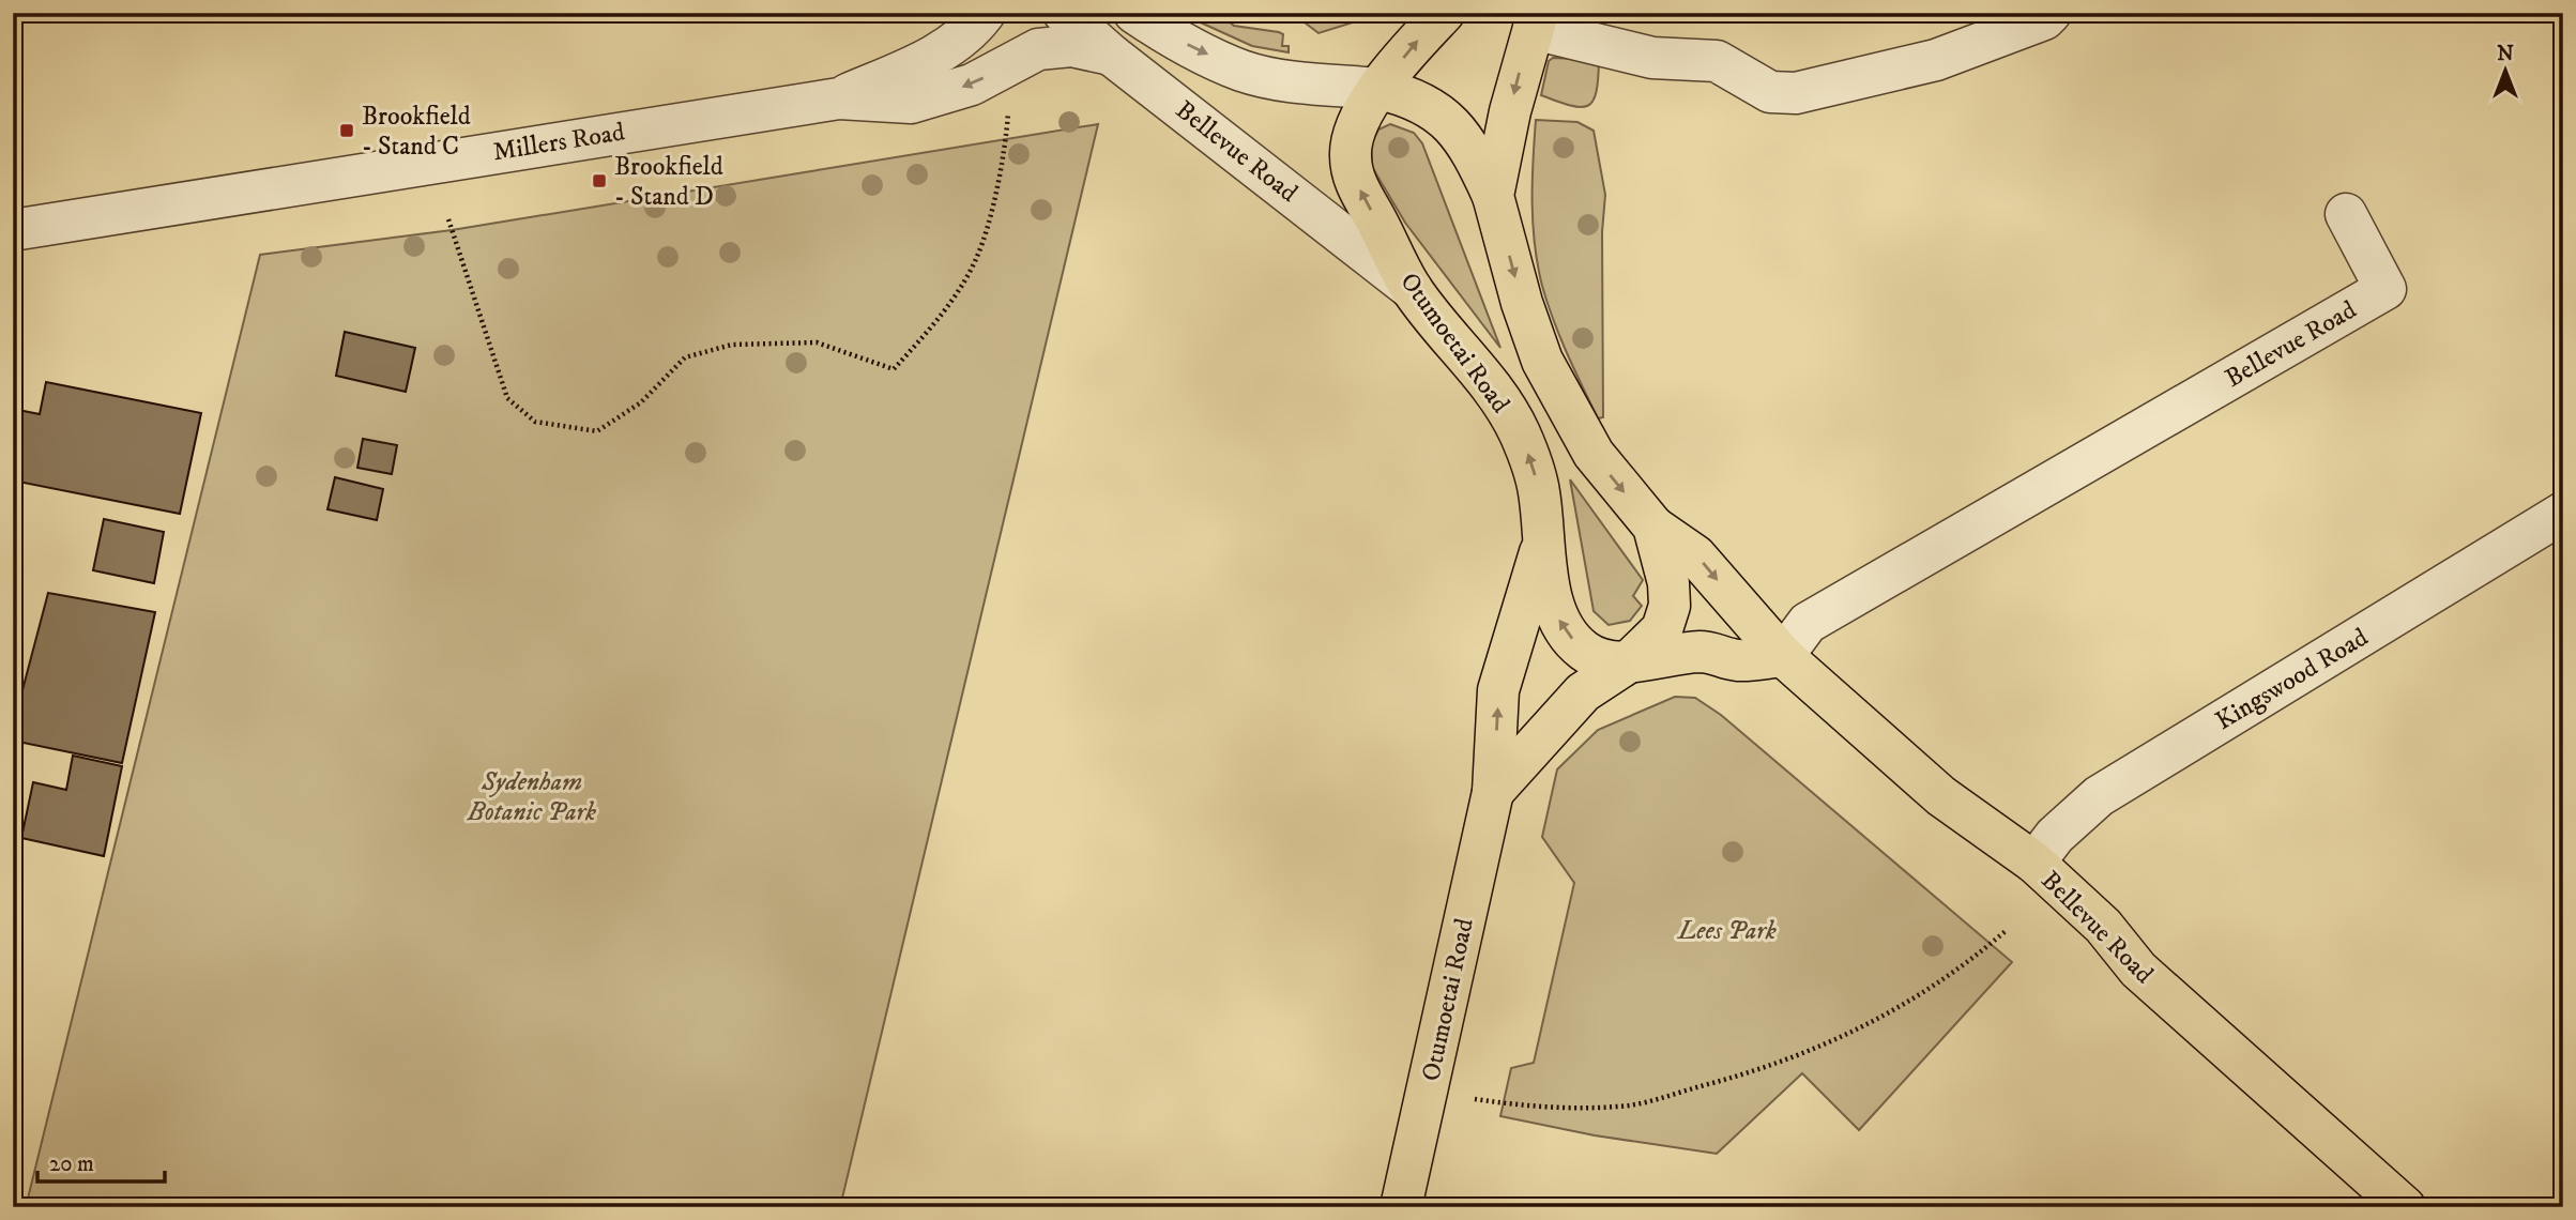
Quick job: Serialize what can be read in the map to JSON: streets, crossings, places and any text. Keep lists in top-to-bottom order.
{
  "streets": {
    "main road": ["Bellevue Road", "Otumoetai Road"],
    "street": ["Millers Road", "Kingswood Road"]
  },
  "crossings": [
    ["Millers Road", "Bellevue Road"],
    ["Bellevue Road", "Otumoetai Road"],
    ["Bellevue Road", "Kingswood Road"]
  ],
  "parks": ["Sydenham Botanic Park", "Lees Park"],
  "places": {
    "transit": ["Brookfield - Stand C", "Brookfield - Stand D"]
  },
  "scale_bar": "20 m",
  "north": "top"
}
